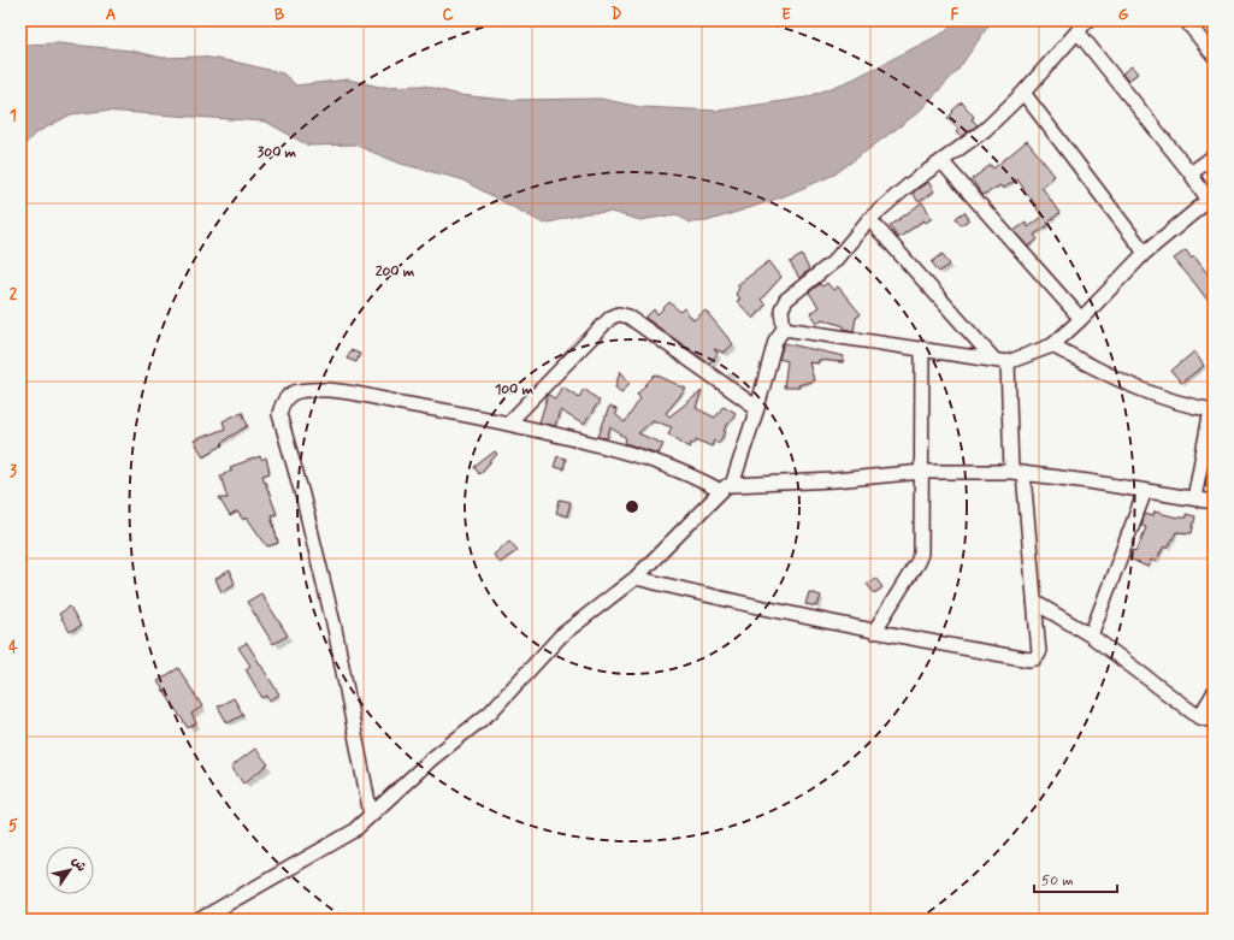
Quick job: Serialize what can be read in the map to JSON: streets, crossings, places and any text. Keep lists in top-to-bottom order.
{
  "scale_bar": "50 m",
  "north": "top right",
  "grid": {
    "columns": [
      "A",
      "B",
      "C",
      "D",
      "E",
      "F",
      "G"
    ],
    "rows": [
      "1",
      "2",
      "3",
      "4",
      "5"
    ]
  },
  "rings": ["300 m", "200 m", "100 m"]
}
